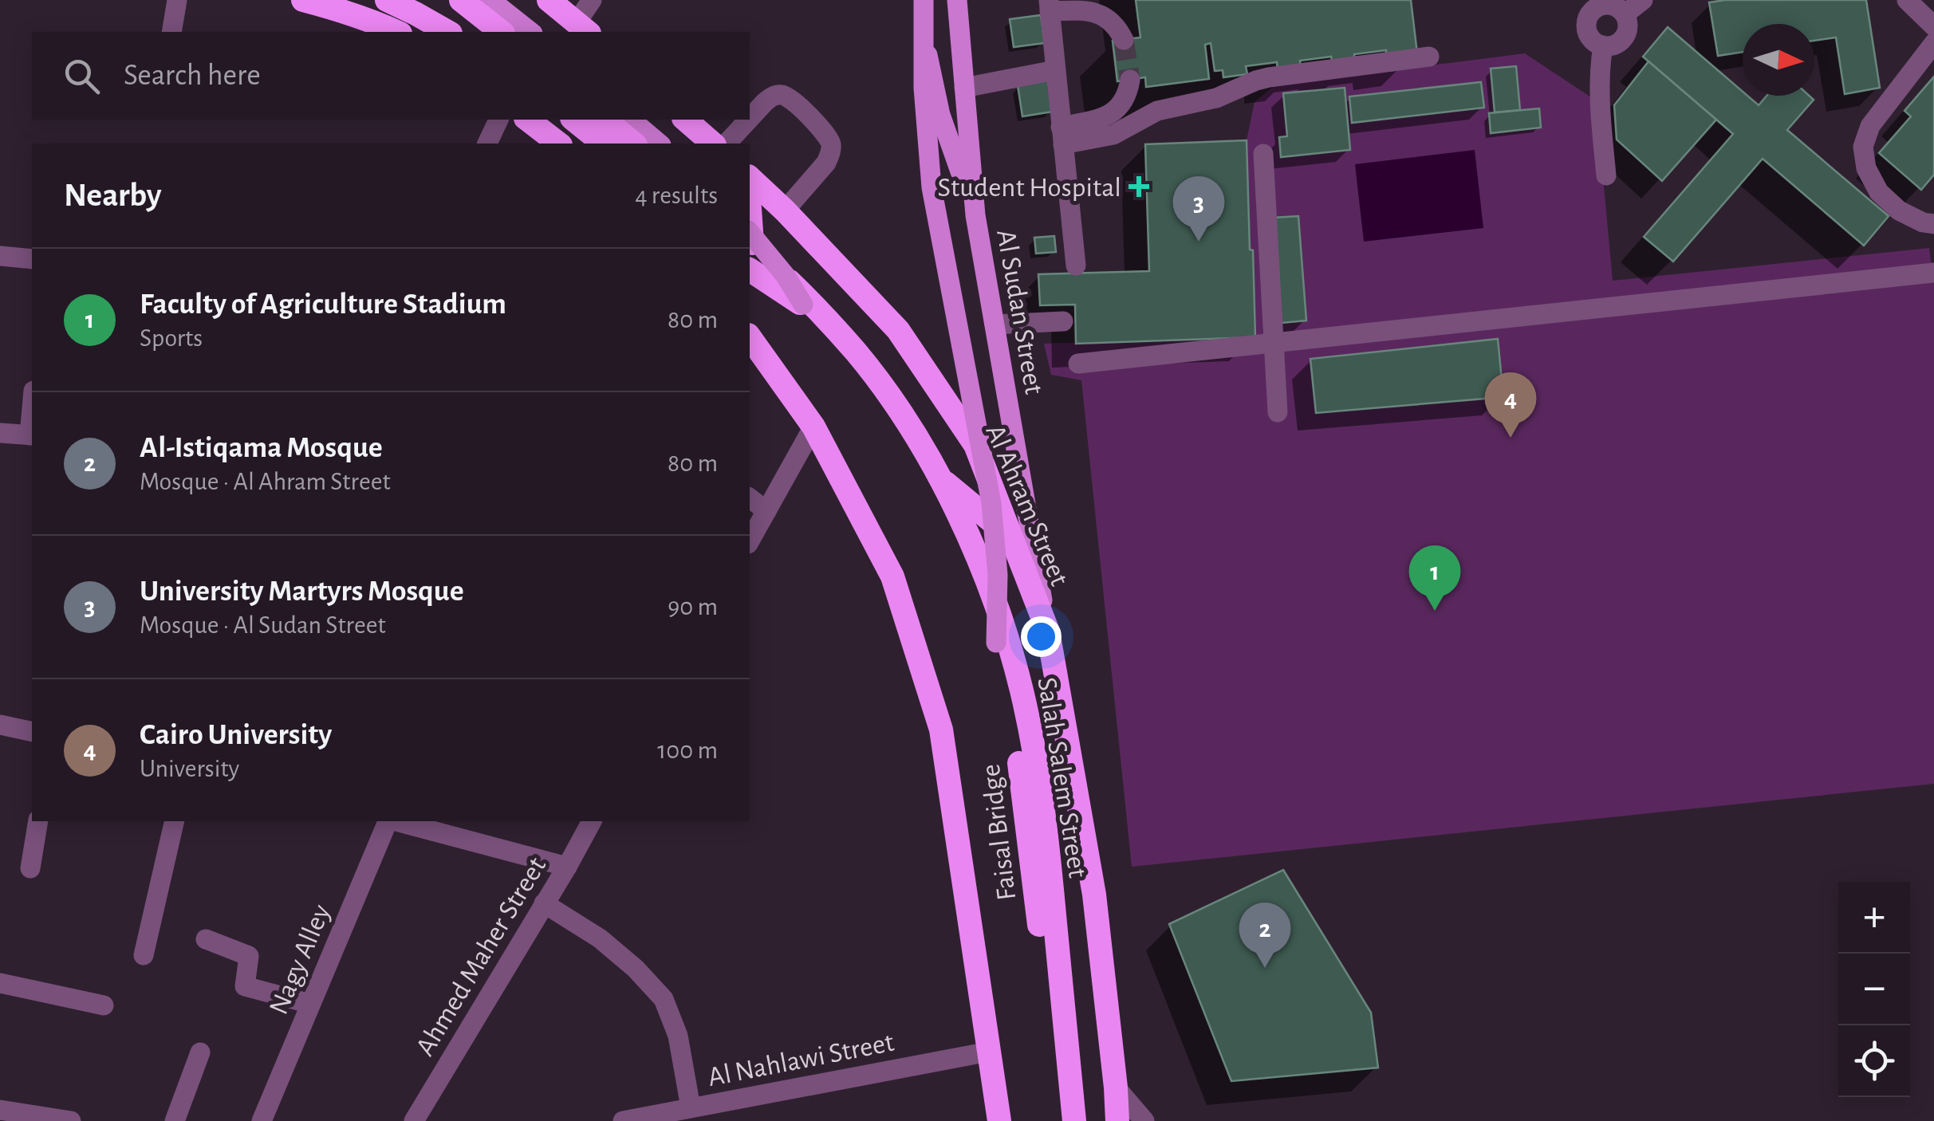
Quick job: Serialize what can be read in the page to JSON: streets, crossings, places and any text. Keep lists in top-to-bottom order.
{
  "streets": {
    "highway": ["Al Ahram Street", "Salah Salem Street", "Faisal Bridge"],
    "main road": ["Al Sudan Street"],
    "street": ["Ahmed Maher Street", "Nagy Alley", "Al Nahlawi Street"]
  },
  "crossings": [
    ["Al Sudan Street", "Al Ahram Street"]
  ],
  "places": {
    "health": ["Student Hospital"]
  },
  "north": "right",
  "page": {
    "search": "Search here",
    "heading": ["Nearby", "4 results"],
    "pins": [
      "3",
      "4",
      "1",
      "2"
    ],
    "list": [
      {
        "mark": "1",
        "name": "Faculty of Agriculture Stadium",
        "note": "Sports",
        "value": "80 m"
      },
      {
        "mark": "2",
        "name": "Al-Istiqama Mosque",
        "note": "Mosque · Al Ahram Street",
        "value": "80 m"
      },
      {
        "mark": "3",
        "name": "University Martyrs Mosque",
        "note": "Mosque · Al Sudan Street",
        "value": "90 m"
      },
      {
        "mark": "4",
        "name": "Cairo University",
        "note": "University",
        "value": "100 m"
      }
    ],
    "map_buttons": ["+", "−"]
  }
}
